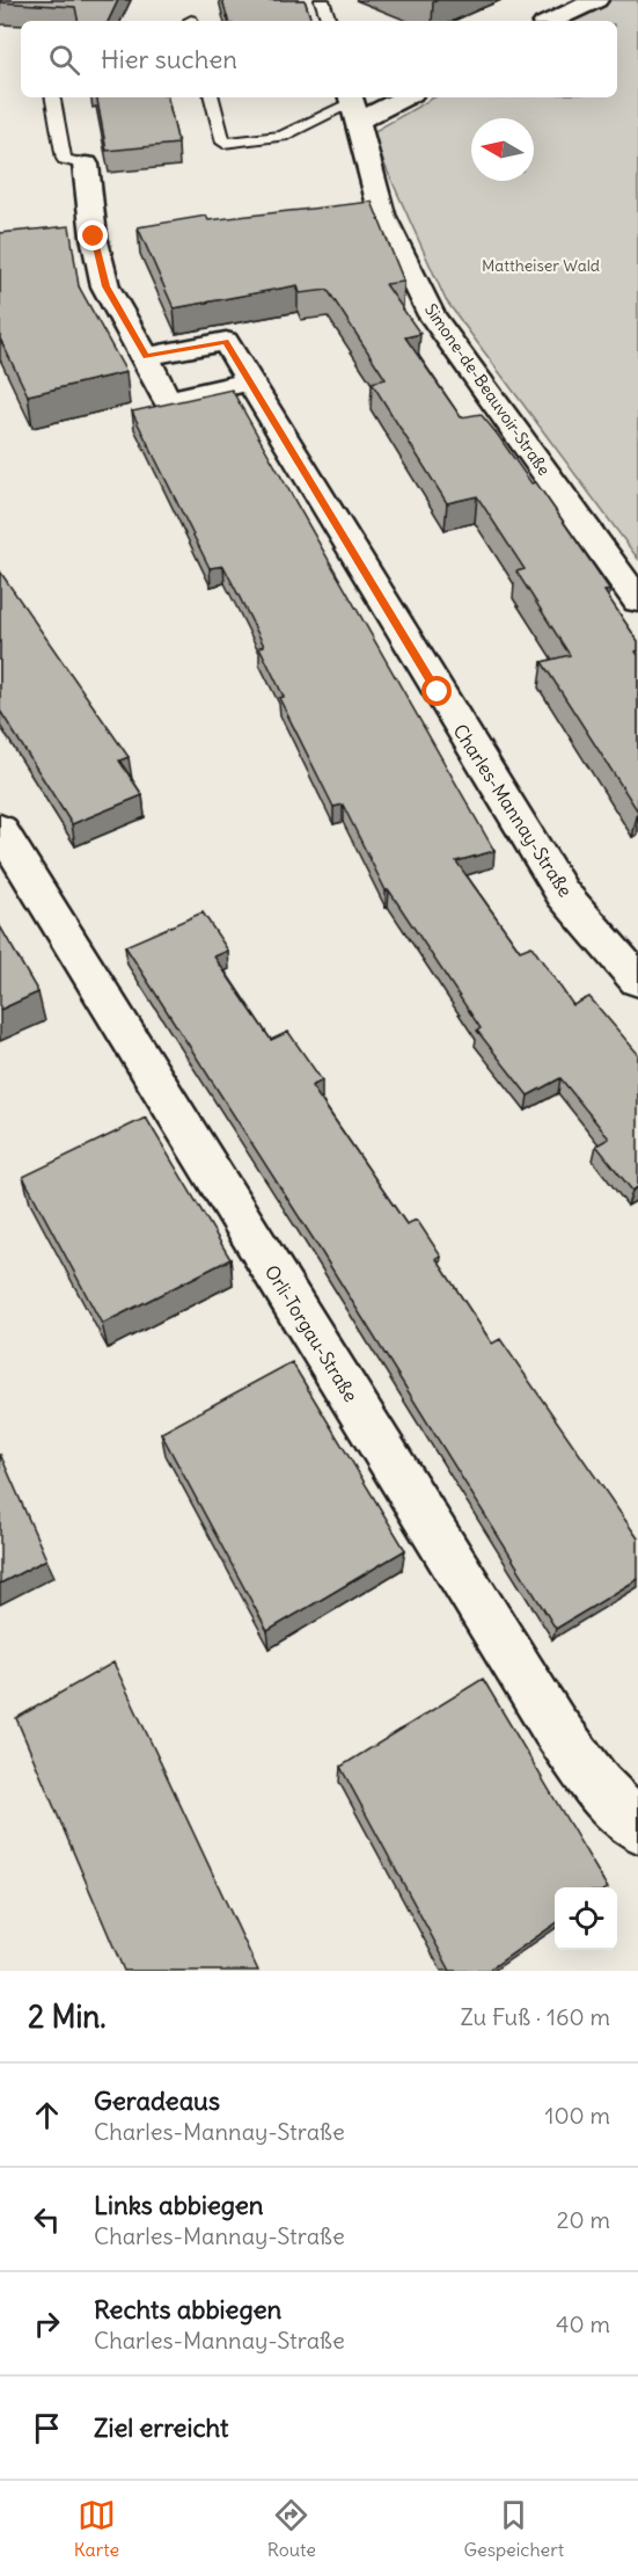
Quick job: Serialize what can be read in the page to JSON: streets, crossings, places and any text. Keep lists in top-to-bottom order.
{
  "streets": {
    "street": ["Simone-de-Beauvoir-Straße", "Charles-Mannay-Straße", "Orli-Torgau-Straße"]
  },
  "parks": ["Mattheiser Wald"],
  "north": "left",
  "page": {
    "search": "Hier suchen",
    "heading": ["2 Min.", "Zu Fuß · 160 m"],
    "list": [
      ["Geradeaus", "Charles-Mannay-Straße", "100 m"],
      ["Links abbiegen", "Charles-Mannay-Straße", "20 m"],
      ["Rechts abbiegen", "Charles-Mannay-Straße", "40 m"],
      "Ziel erreicht"
    ],
    "nav": ["Karte", "Route", "Gespeichert"]
  }
}
